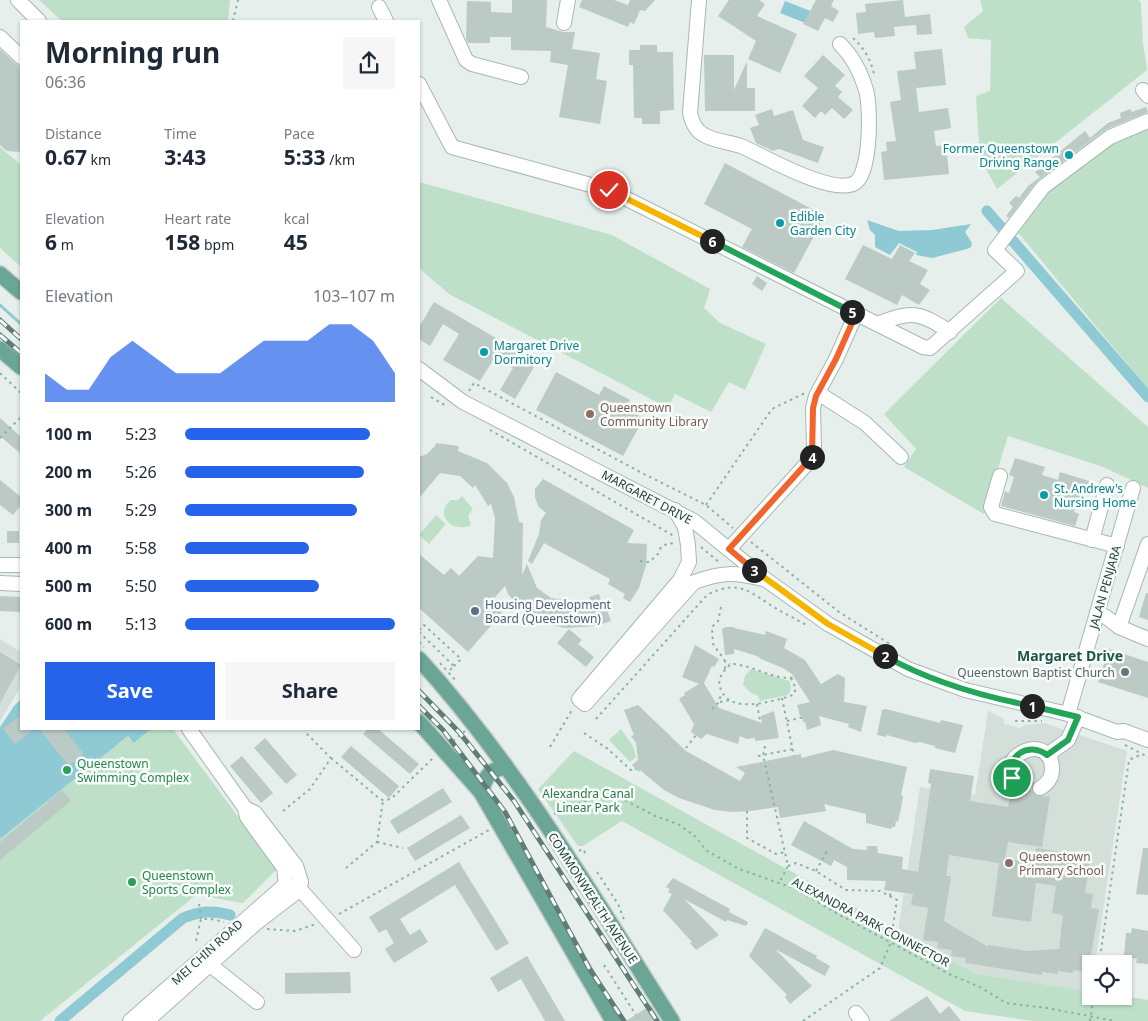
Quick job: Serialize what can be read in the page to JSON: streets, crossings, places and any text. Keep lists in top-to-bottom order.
{
  "streets": {
    "main road": ["COMMONWEALTH AVENUE"],
    "street": ["MARGARET DRIVE", "JALAN PENJARA", "MEI CHIN ROAD"],
    "path": ["ALEXANDRA PARK CONNECTOR"]
  },
  "crossings": [
    ["MARGARET DRIVE", "JALAN PENJARA"]
  ],
  "districts": ["Margaret Drive"],
  "parks": ["Alexandra Canal Linear Park"],
  "places": [
    "Former Queenstown Driving Range",
    "Edible Garden City",
    "Margaret Drive Dormitory",
    "Queenstown Community Library",
    "St. Andrew's Nursing Home",
    "Housing Development Board (Queenstown)",
    "Queenstown Baptist Church",
    "Queenstown Swimming Complex",
    "Queenstown Primary School",
    "Queenstown Sports Complex"
  ],
  "page": {
    "heading": ["Morning run", "06:36"],
    "stats": [
      ["Distance", "0.67 km"],
      ["Time", "3:43"],
      ["Pace", "5:33 /km"],
      ["Elevation", "6 m"],
      ["Heart rate", "158 bpm"],
      ["kcal", "45"]
    ],
    "pins": [
      "6",
      "5",
      "4",
      "3",
      "2",
      "1"
    ],
    "chart": ["Elevation", "103–107 m"],
    "list": [
      {
        "name": "100 m",
        "note": "5:23"
      },
      {
        "name": "200 m",
        "note": "5:26"
      },
      {
        "name": "300 m",
        "note": "5:29"
      },
      {
        "name": "400 m",
        "note": "5:58"
      },
      {
        "name": "500 m",
        "note": "5:50"
      },
      {
        "name": "600 m",
        "note": "5:13"
      }
    ],
    "buttons": ["Save", "Share"]
  }
}
